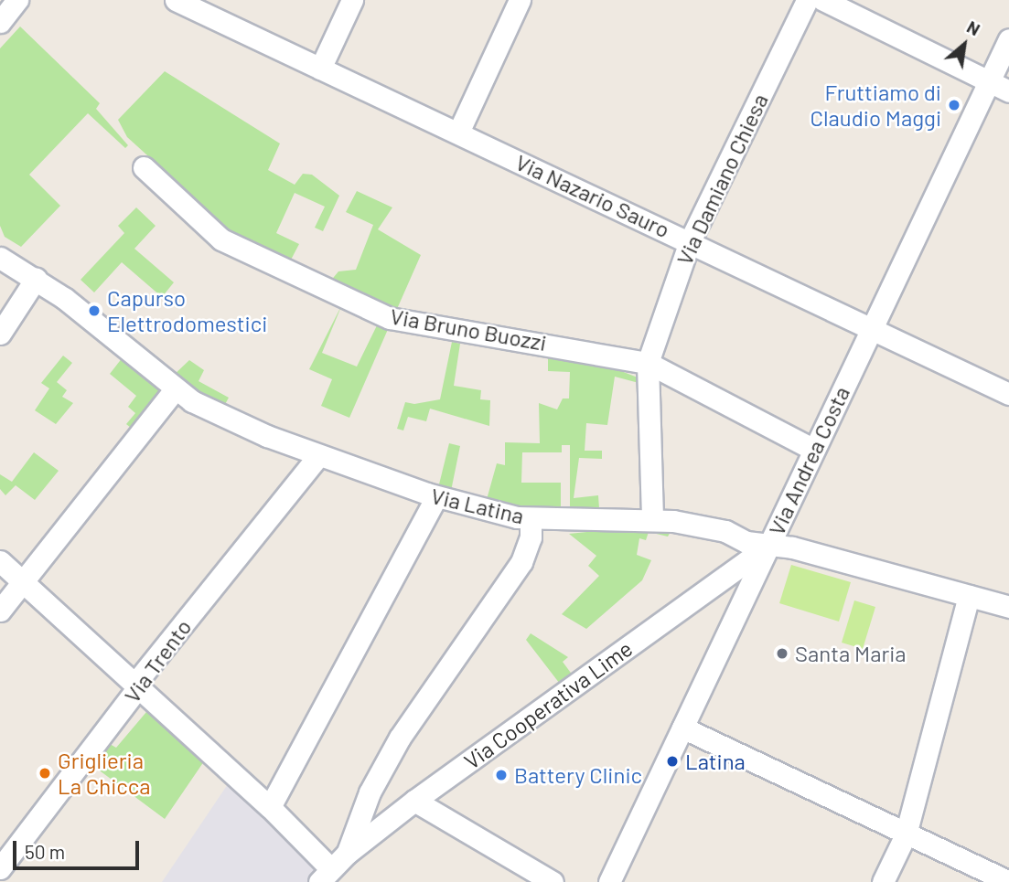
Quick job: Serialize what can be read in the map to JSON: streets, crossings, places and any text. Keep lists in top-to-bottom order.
{
  "streets": {
    "street": [
      "Via Damiano Chiesa",
      "Via Nazario Sauro",
      "Via Bruno Buozzi",
      "Via Andrea Costa",
      "Via Latina",
      "Via Trento",
      "Via Cooperativa Lime"
    ]
  },
  "crossings": [
    ["Via Damiano Chiesa", "Via Nazario Sauro"],
    ["Via Damiano Chiesa", "Via Bruno Buozzi"],
    ["Via Damiano Chiesa", "Via Latina"],
    ["Via Nazario Sauro", "Via Andrea Costa"],
    ["Via Bruno Buozzi", "Via Andrea Costa"],
    ["Via Andrea Costa", "Via Latina"],
    ["Via Andrea Costa", "Via Cooperativa Lime"],
    ["Via Latina", "Via Trento"],
    ["Via Latina", "Via Cooperativa Lime"]
  ],
  "places": [
    "Fruttiamo di Claudio Maggi",
    "Capurso Elettrodomestici",
    "Santa Maria",
    "Latina",
    "Griglieria La Chicca",
    "Battery Clinic"
  ],
  "scale_bar": "50 m",
  "north": "top right"
}
